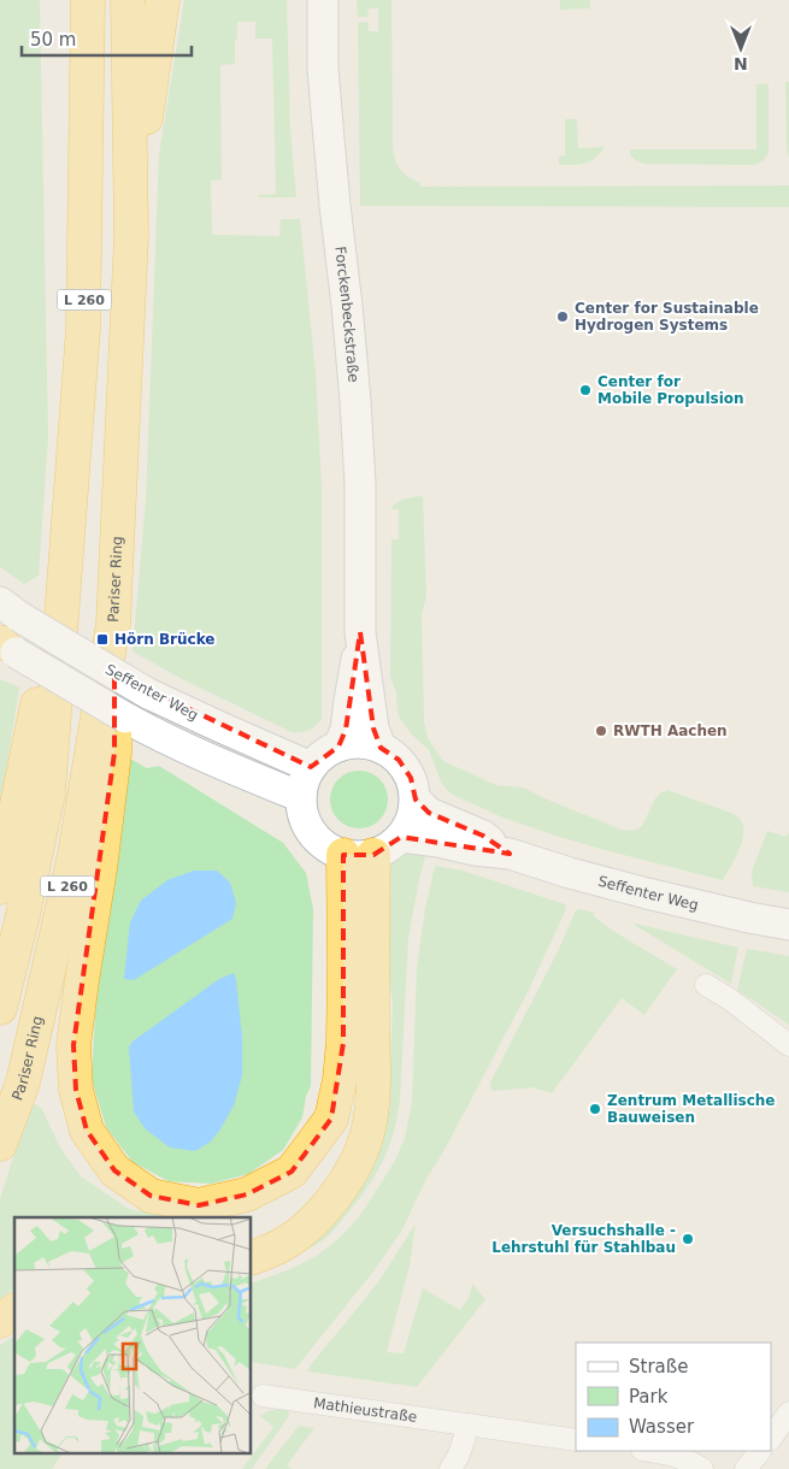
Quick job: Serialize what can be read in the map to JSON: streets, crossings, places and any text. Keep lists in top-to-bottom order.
{
  "streets": {
    "highway": ["L 260", "Pariser Ring"],
    "street": ["Forckenbeckstraße", "Seffenter Weg", "Mathieustraße"]
  },
  "crossings": [
    ["Forckenbeckstraße", "Seffenter Weg"]
  ],
  "places": {
    "other": [
      "Center for Sustainable Hydrogen Systems",
      "Center for Mobile Propulsion",
      "RWTH Aachen",
      "Zentrum Metallische Bauweisen",
      "Versuchshalle - Lehrstuhl für Stahlbau"
    ],
    "transit": ["Hörn Brücke"]
  },
  "legend": ["Straße", "Park", "Wasser"],
  "scale_bar": "50 m",
  "north": "bottom"
}
